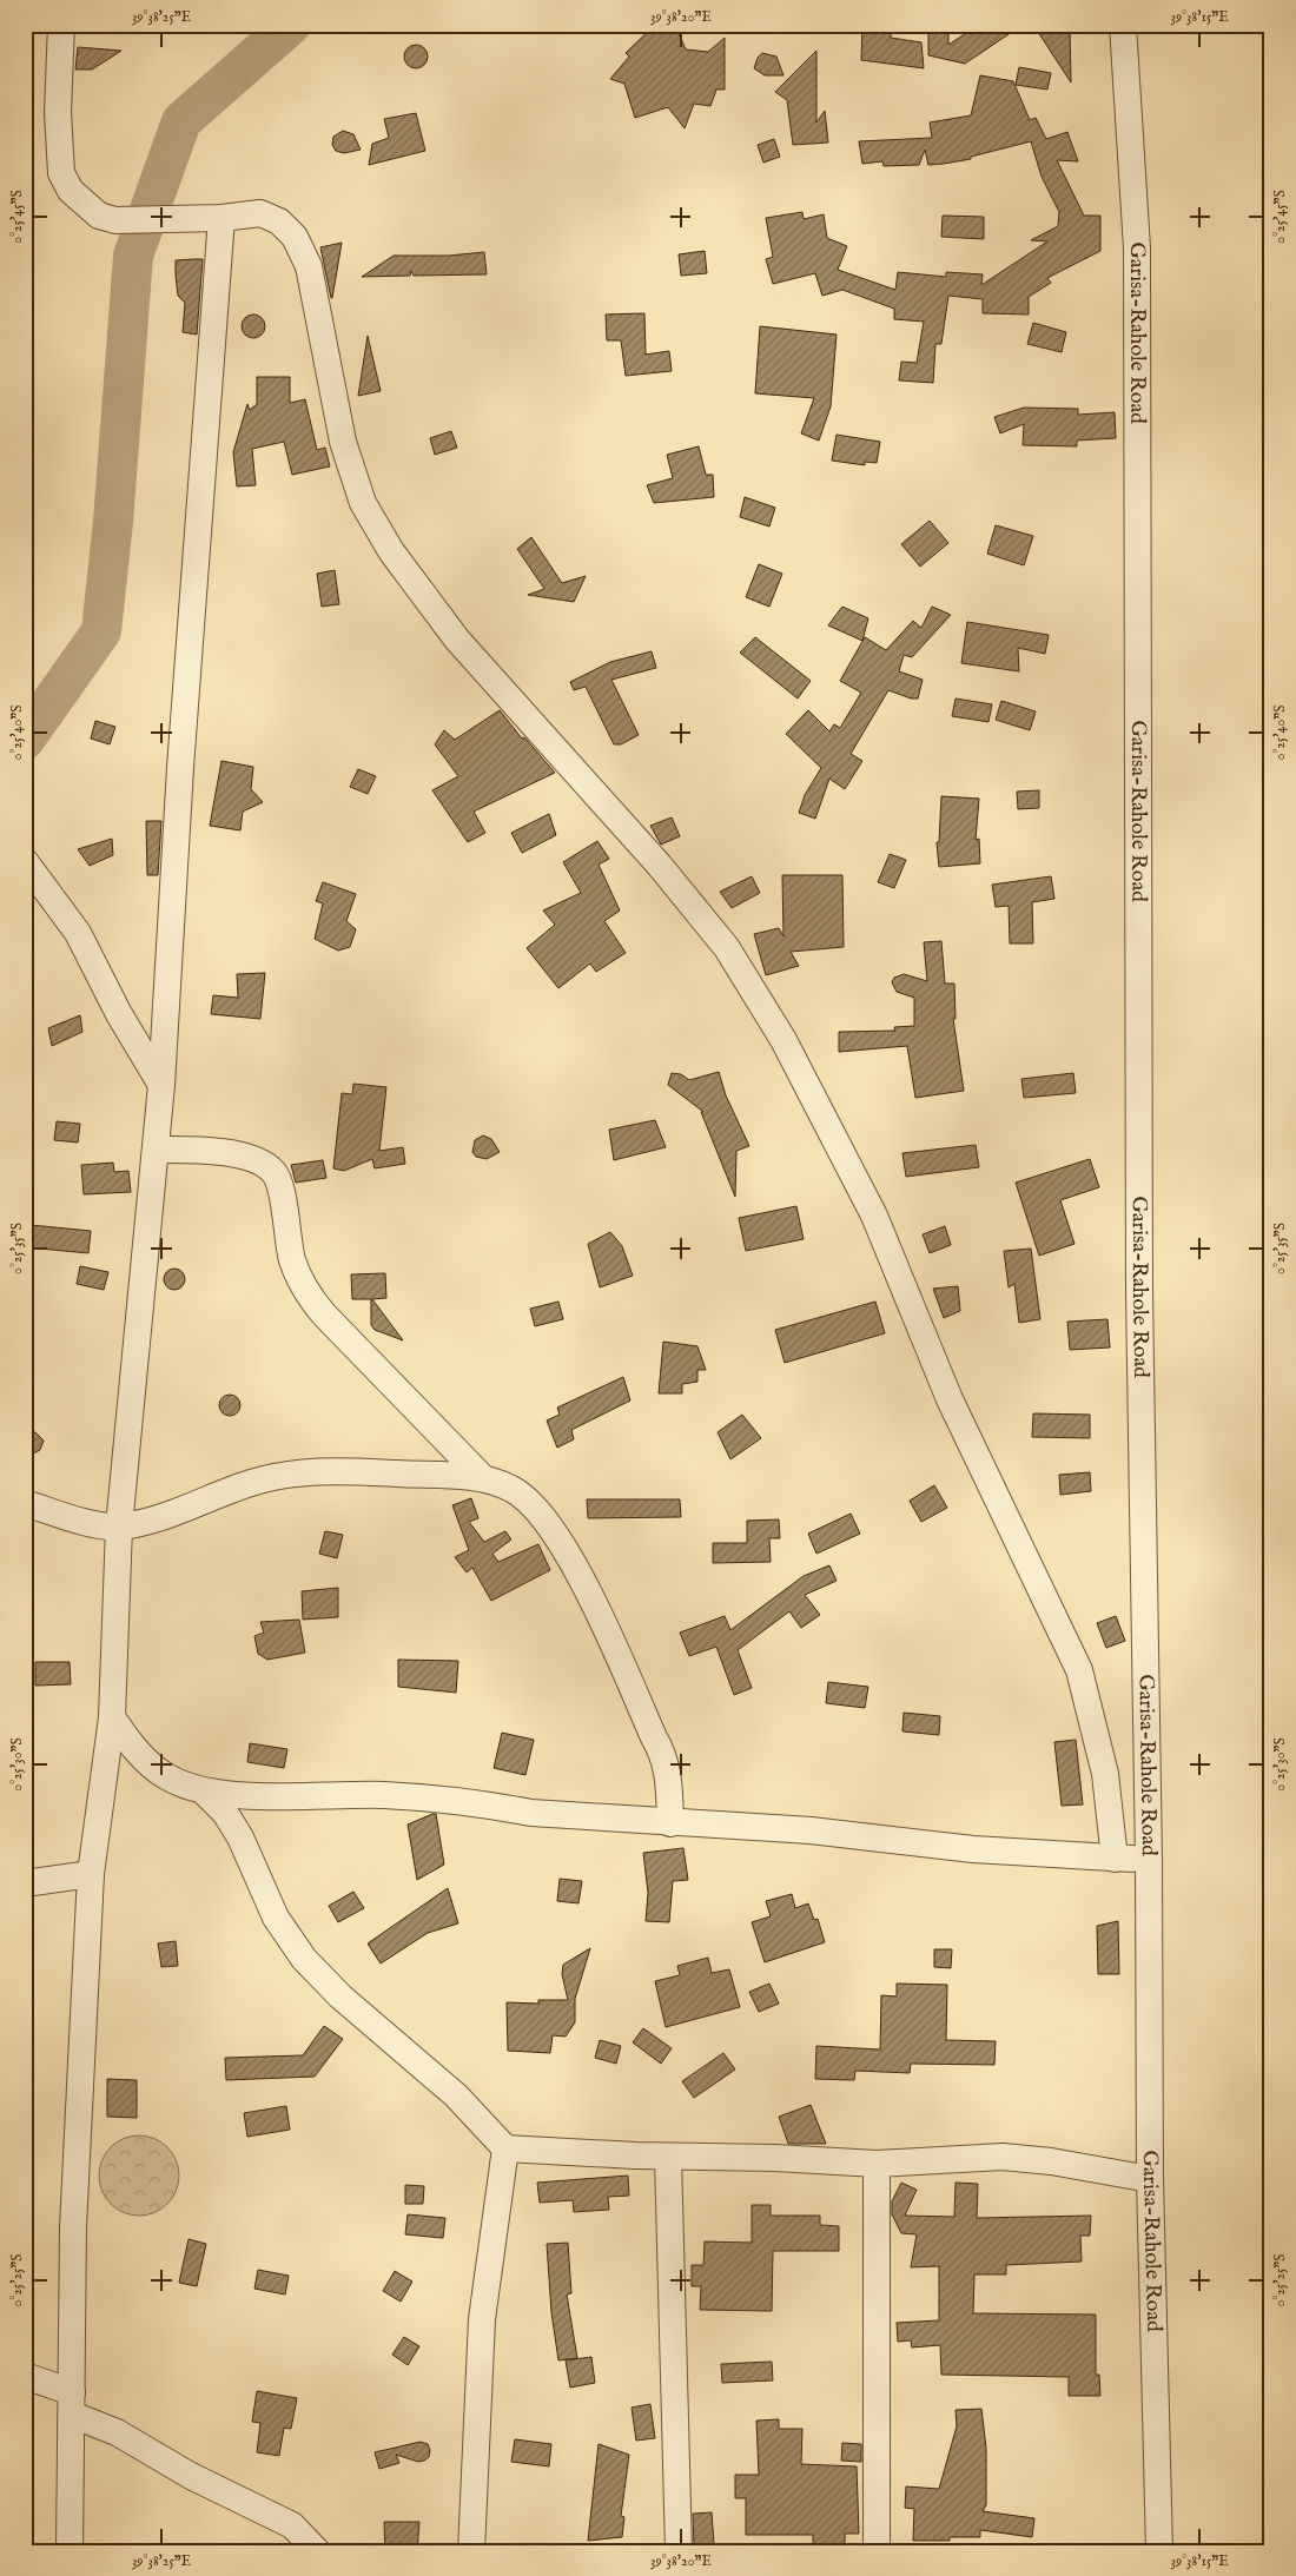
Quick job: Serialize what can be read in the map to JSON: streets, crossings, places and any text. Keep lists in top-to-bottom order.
{
  "streets": {
    "street": ["Garisa-Rahole Road"]
  },
  "coordinates": [
    "39°38'25\"E",
    "39°38'20\"E",
    "39°38'15\"E",
    "0°25'45\"S",
    "0°25'40\"S",
    "0°25'35\"S",
    "0°25'30\"S",
    "0°25'25\"S"
  ]
}
